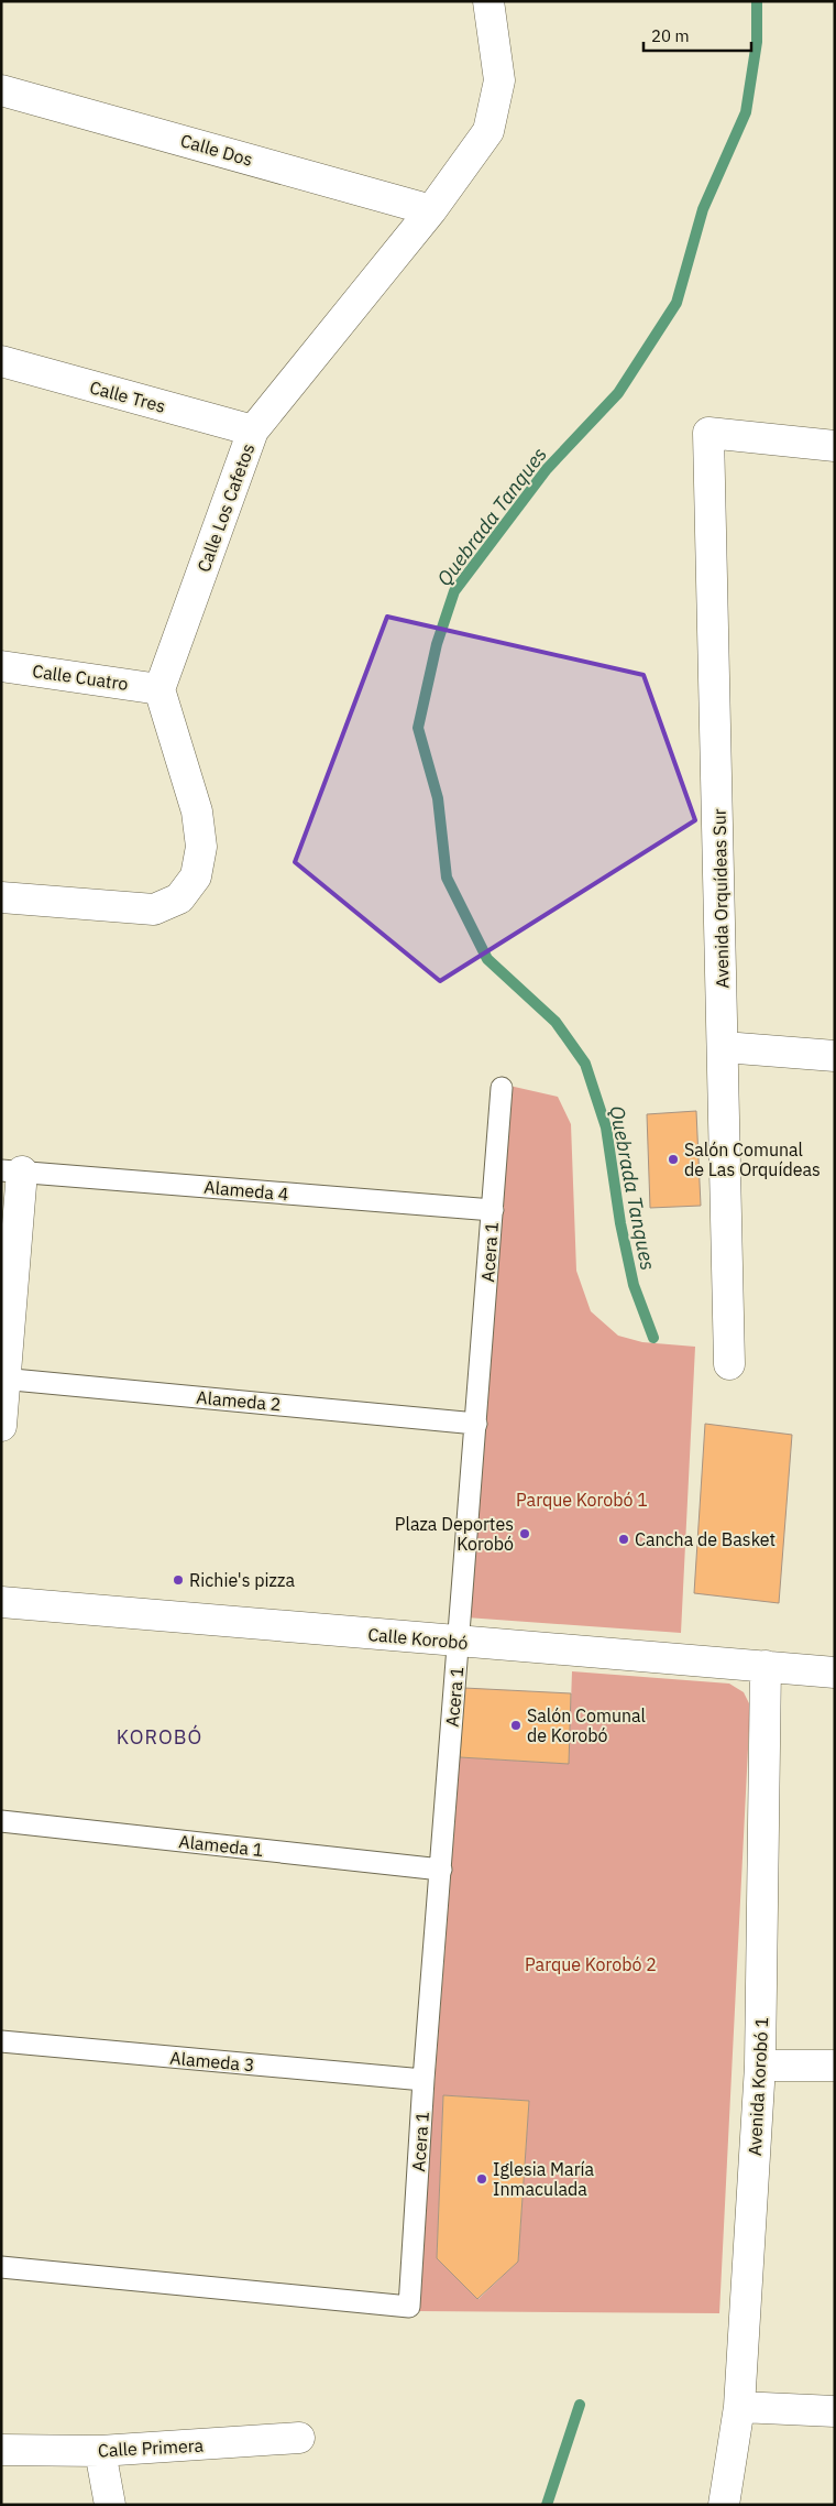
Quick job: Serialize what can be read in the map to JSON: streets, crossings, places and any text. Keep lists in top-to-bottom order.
{
  "streets": {
    "street": [
      "Calle Dos",
      "Calle Tres",
      "Calle Los Cafetos",
      "Calle Cuatro",
      "Avenida Orquídeas Sur",
      "Calle Korobó",
      "Avenida Korobó 1",
      "Calle Primera"
    ],
    "lane": [
      "Alameda 4",
      "Acera 1",
      "Alameda 2",
      "Alameda 1",
      "Alameda 3"
    ]
  },
  "crossings": [
    ["Calle Dos", "Calle Los Cafetos"],
    ["Calle Tres", "Calle Los Cafetos"],
    ["Calle Los Cafetos", "Calle Cuatro"],
    ["Alameda 4", "Acera 1"],
    ["Acera 1", "Alameda 2"],
    ["Acera 1", "Calle Korobó"],
    ["Acera 1", "Alameda 1"],
    ["Acera 1", "Alameda 3"],
    ["Calle Korobó", "Avenida Korobó 1"]
  ],
  "districts": ["KOROBÓ"],
  "water": ["Quebrada Tanques"],
  "parks": ["Parque Korobó 1", "Parque Korobó 2"],
  "places": [
    "Salón Comunal de Las Orquídeas",
    "Plaza Deportes Korobó",
    "Cancha de Basket",
    "Richie's pizza",
    "Salón Comunal de Korobó",
    "Iglesia María Inmaculada"
  ],
  "scale_bar": "20 m"
}
